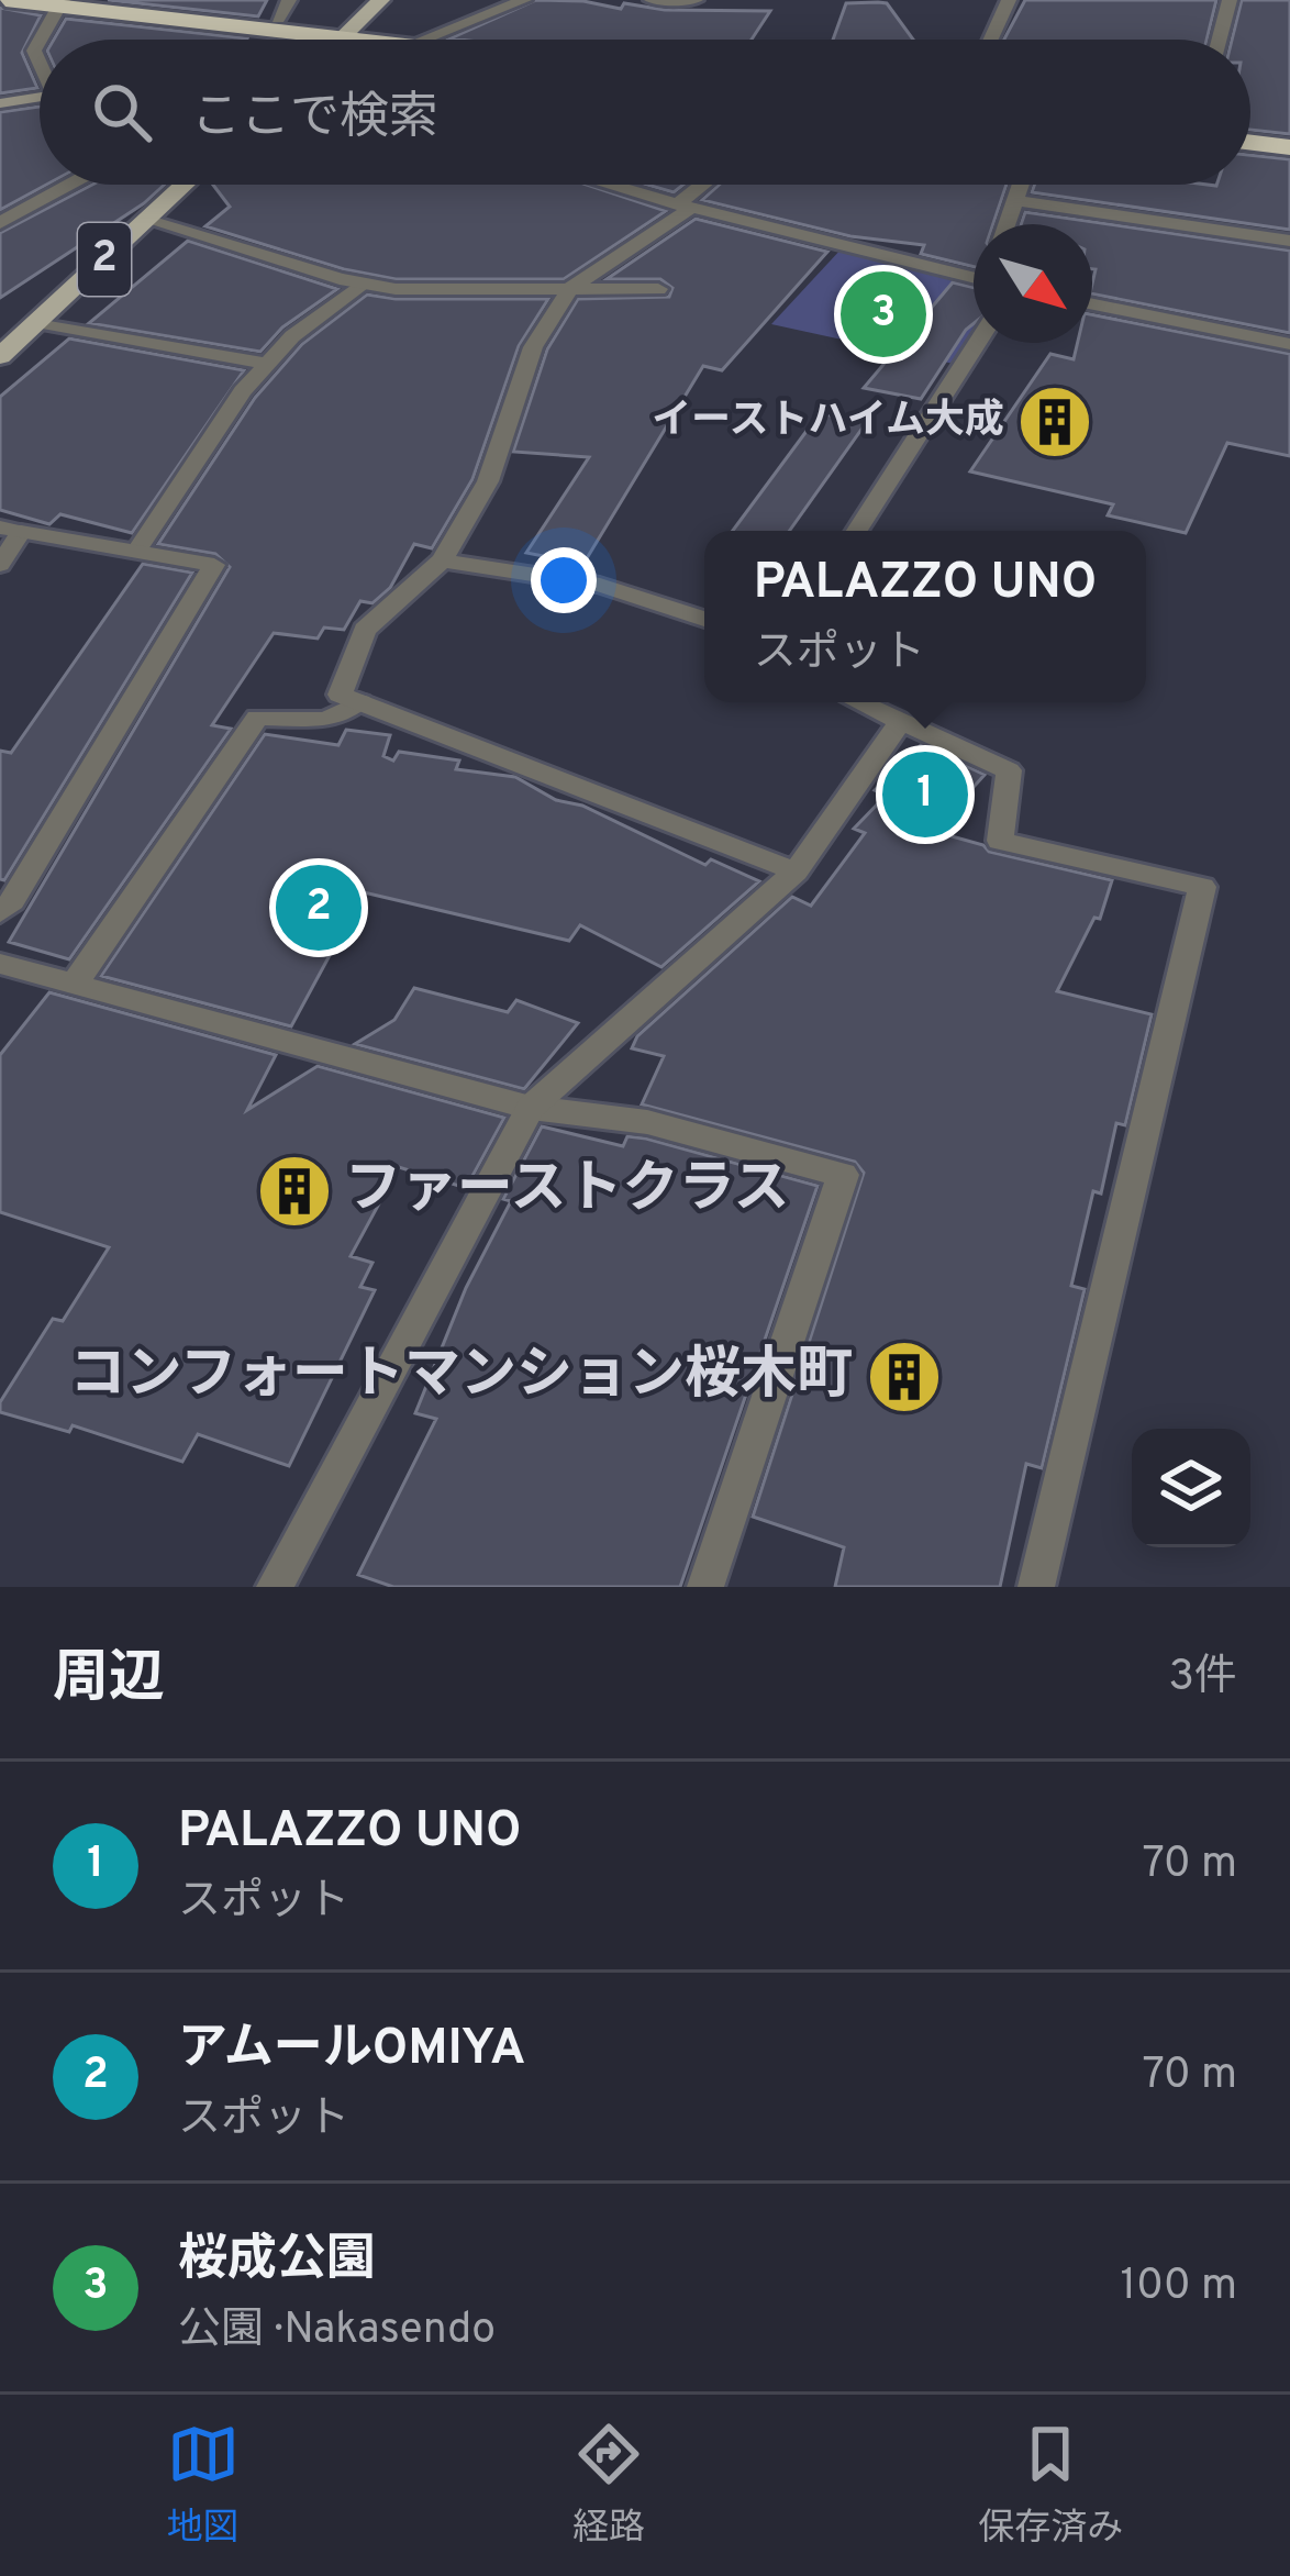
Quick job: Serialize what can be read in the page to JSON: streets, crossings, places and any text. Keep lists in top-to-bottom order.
{
  "streets": {
    "main road": ["2"]
  },
  "places": {
    "building": ["イーストハイム大成", "ファーストクラス", "コンフォートマンション桜木町"]
  },
  "north": "bottom right",
  "page": {
    "search": "ここで検索",
    "pins": ["3", "1", "2"],
    "popup": ["PALAZZO UNO", "スポット"],
    "heading": ["周辺", "3件"],
    "list": [
      {
        "mark": "1",
        "name": "PALAZZO UNO",
        "note": "スポット",
        "value": "70 m"
      },
      {
        "mark": "2",
        "name": "アムールOMIYA",
        "note": "スポット",
        "value": "70 m"
      },
      {
        "mark": "3",
        "name": "桜成公園",
        "note": "公園 · Nakasendo",
        "value": "100 m"
      }
    ],
    "nav": ["地図", "経路", "保存済み"]
  }
}
